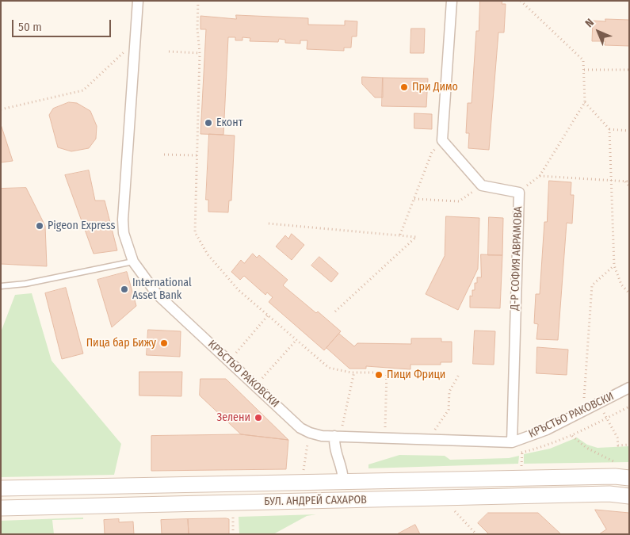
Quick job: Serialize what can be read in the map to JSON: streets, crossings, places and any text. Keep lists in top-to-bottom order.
{
  "streets": {
    "main road": ["БУЛ. АНДРЕЙ САХАРОВ"],
    "street": ["Д-Р СОФИЯ АВРАМОВА", "КРЪСТЬО РАКОВСКИ"]
  },
  "crossings": [
    ["Д-Р СОФИЯ АВРАМОВА", "КРЪСТЬО РАКОВСКИ"]
  ],
  "places": [
    "При Димо",
    "Еконт",
    "Pigeon Express",
    "International Asset Bank",
    "Пица бар Бижу",
    "Пици Фрици",
    "Зелени"
  ],
  "scale_bar": "50 m",
  "north": "top left"
}
